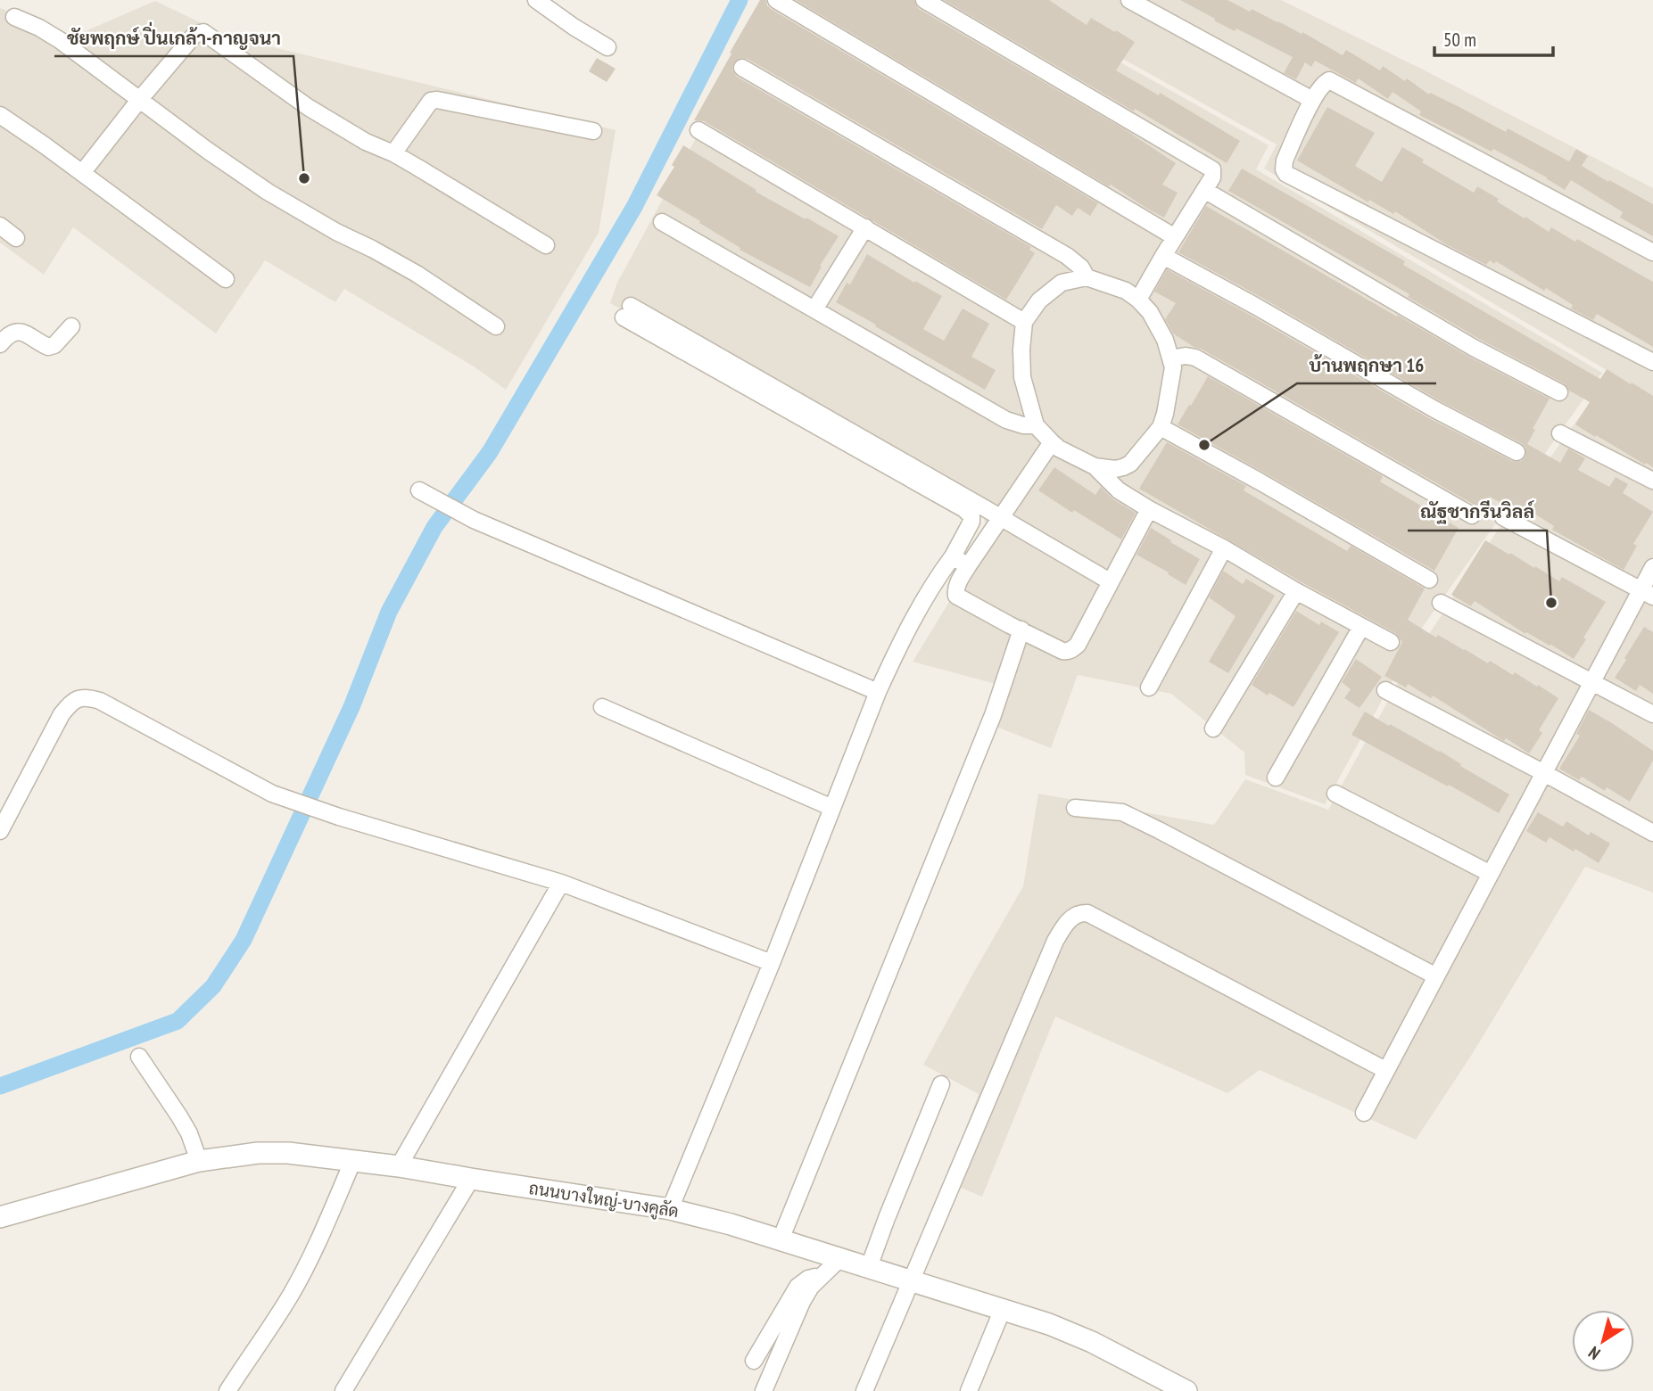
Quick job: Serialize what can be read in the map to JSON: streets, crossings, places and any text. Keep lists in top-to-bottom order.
{
  "streets": {
    "street": ["ถนนบางใหญ่-บางคูลัด"]
  },
  "places": ["ชัยพฤกษ์ ปิ่นเกล้า-กาญจนา", "บ้านพฤกษา 16", "ณัฐชากรีนวิลล์"],
  "scale_bar": "50 m",
  "north": "bottom left"
}
